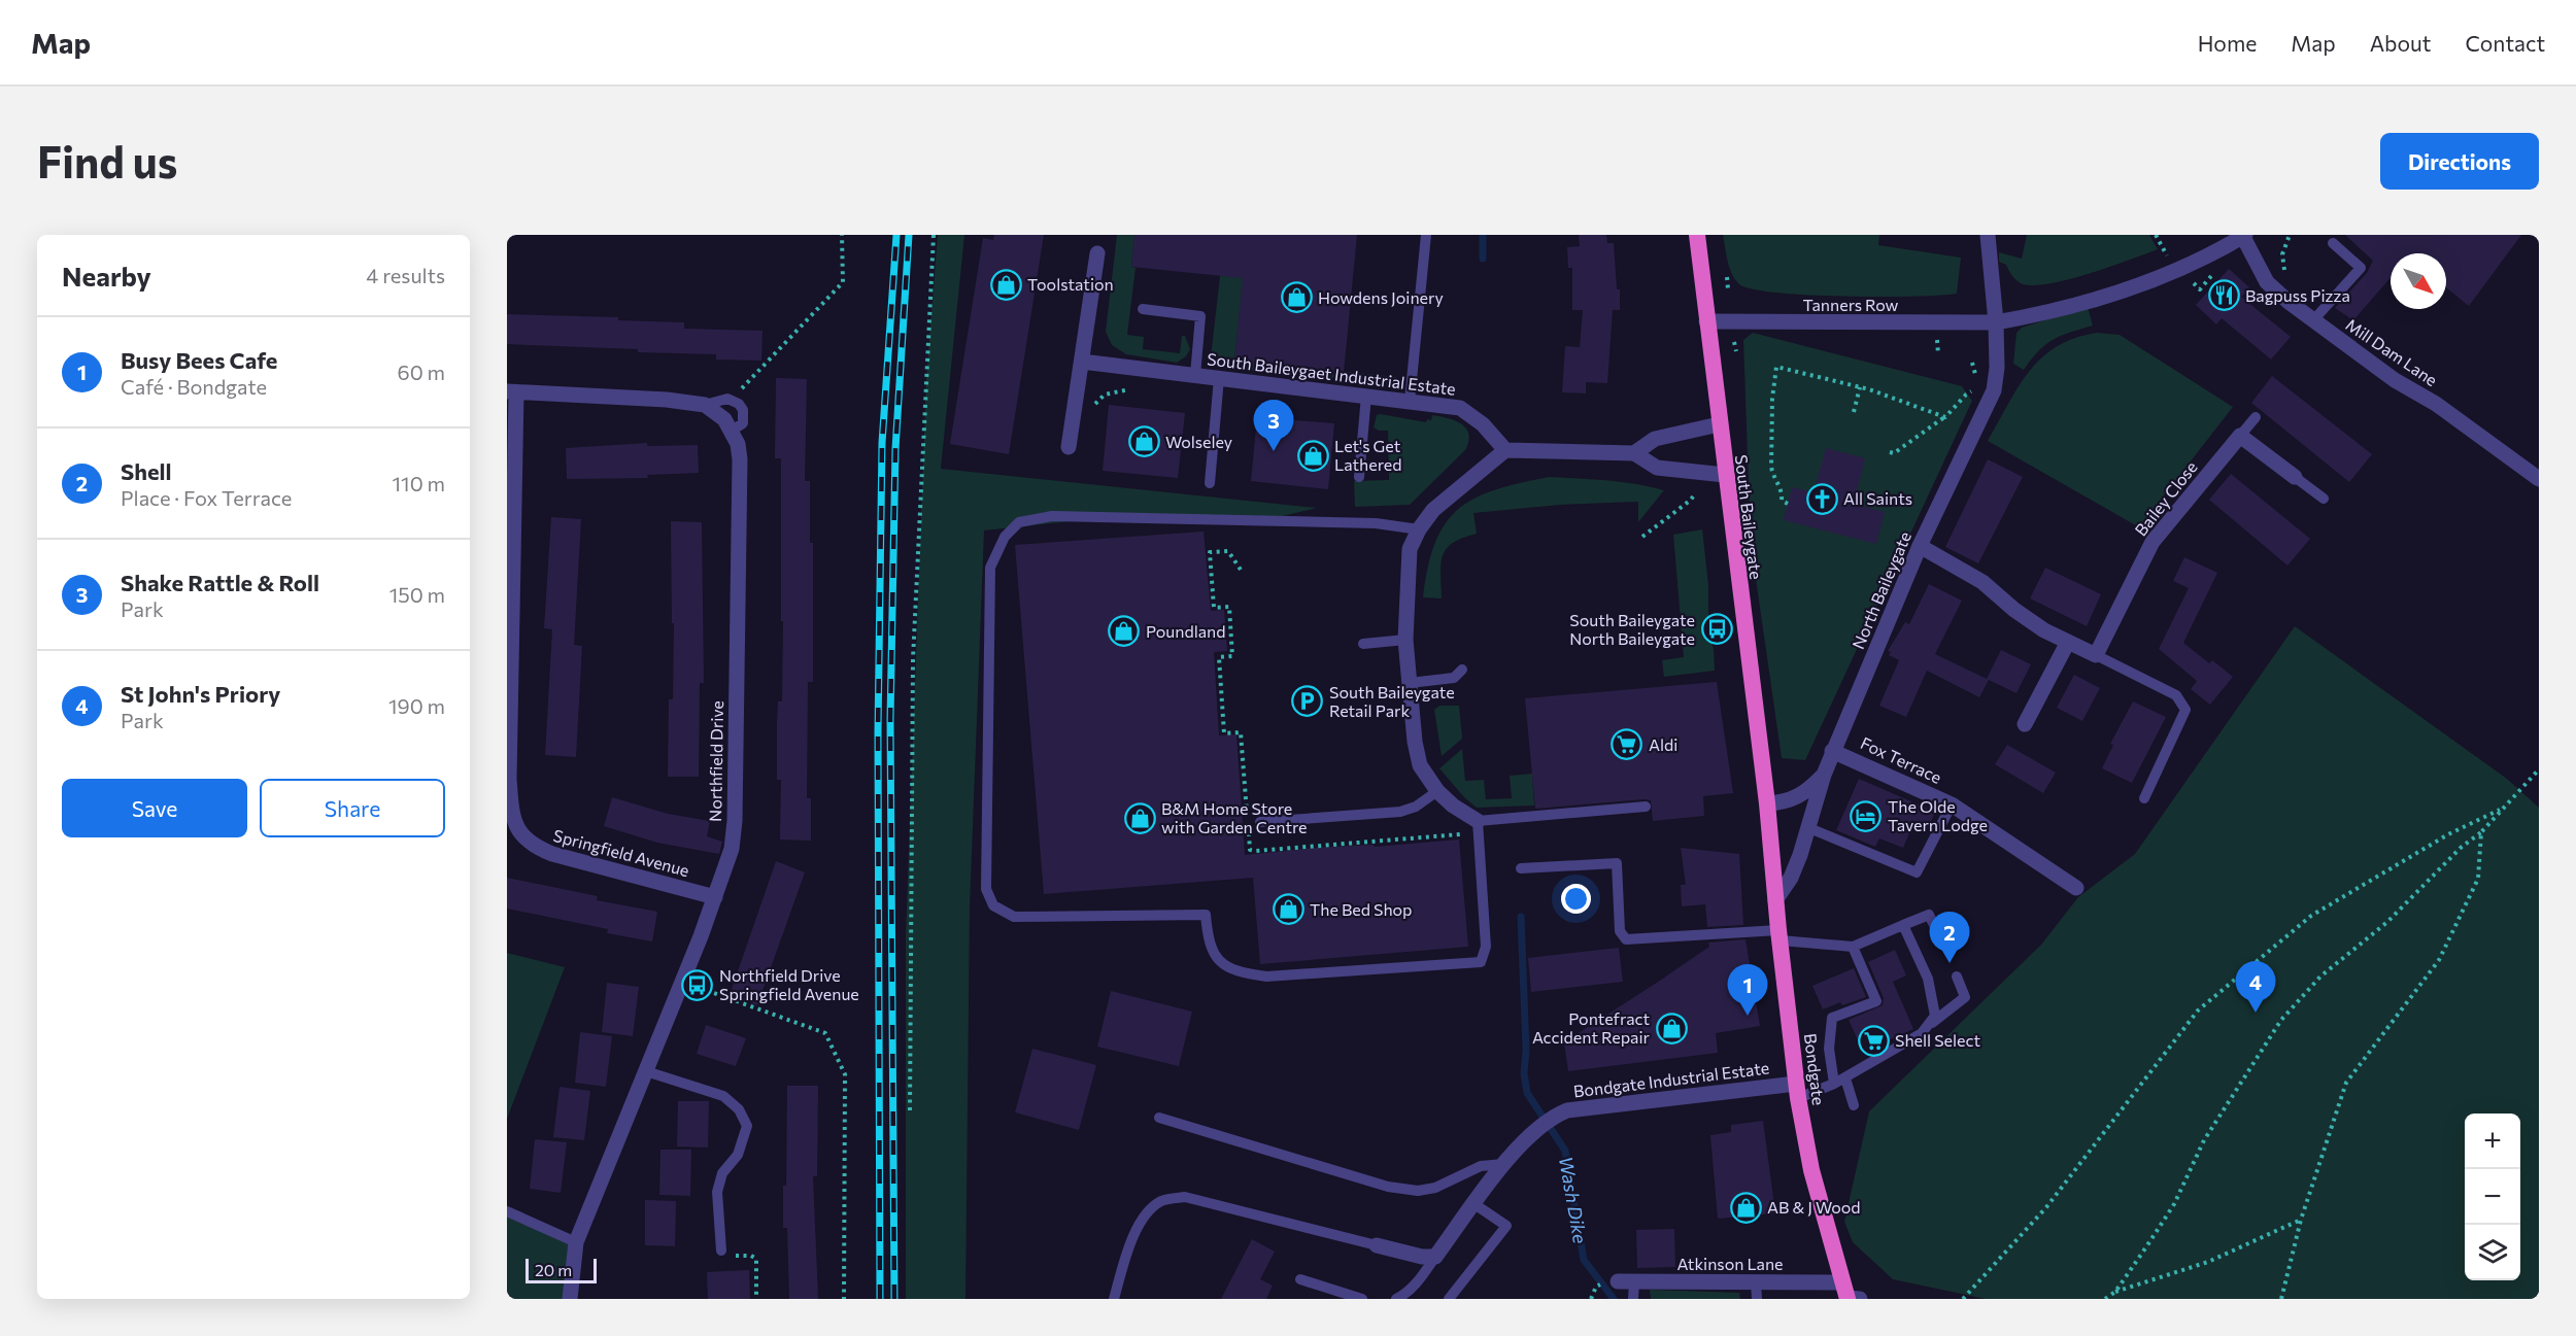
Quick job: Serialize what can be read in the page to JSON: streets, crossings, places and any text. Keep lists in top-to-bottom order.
{
  "streets": {
    "highway": ["South Baileygate", "Bondgate"],
    "street": [
      "Tanners Row",
      "Mill Dam Lane",
      "South Baileygaet Industrial Estate",
      "Bailey Close",
      "North Baileygate",
      "Fox Terrace",
      "Northfield Drive",
      "Springfield Avenue",
      "Bondgate Industrial Estate",
      "Atkinson Lane"
    ]
  },
  "crossings": [
    ["Tanners Row", "South Baileygate"],
    ["Tanners Row", "North Baileygate"],
    ["South Baileygate", "North Baileygate"],
    ["South Baileygate", "Bondgate"],
    ["North Baileygate", "Fox Terrace"],
    ["North Baileygate", "Bondgate"],
    ["Northfield Drive", "Springfield Avenue"],
    ["Bondgate", "Bondgate Industrial Estate"],
    ["Bondgate", "Atkinson Lane"]
  ],
  "water": ["Wash Dike"],
  "places": {
    "shop": [
      "Toolstation",
      "Howdens Joinery",
      "Wolseley",
      "Let's Get Lathered",
      "Poundland",
      "B&M Home Store with Garden Centre",
      "The Bed Shop",
      "Pontefract Accident Repair",
      "AB & J Wood"
    ],
    "restaurant": ["Bagpuss Pizza"],
    "church": ["All Saints"],
    "bus stop": ["South Baileygate North Baileygate", "Northfield Drive Springfield Avenue"],
    "parking": ["South Baileygate Retail Park"],
    "supermarket": ["Aldi", "Shell Select"],
    "hotel": ["The Olde Tavern Lodge"]
  },
  "scale_bar": "20 m",
  "north": "bottom right",
  "page": {
    "header": "Map",
    "nav": [
      "Home",
      "Map",
      "About",
      "Contact"
    ],
    "buttons": [
      "Directions",
      ["Save", "Share"]
    ],
    "title": "Find us",
    "heading": ["Nearby", "4 results"],
    "list": [
      {
        "mark": "1",
        "name": "Busy Bees Cafe",
        "note": "Café · Bondgate",
        "value": "60 m"
      },
      {
        "mark": "2",
        "name": "Shell",
        "note": "Place · Fox Terrace",
        "value": "110 m"
      },
      {
        "mark": "3",
        "name": "Shake Rattle & Roll",
        "note": "Park",
        "value": "150 m"
      },
      {
        "mark": "4",
        "name": "St John's Priory",
        "note": "Park",
        "value": "190 m"
      }
    ],
    "pins": [
      "3",
      "2",
      "4",
      "1"
    ],
    "map_buttons": ["+", "−"],
    "scale": "20 m"
  }
}
